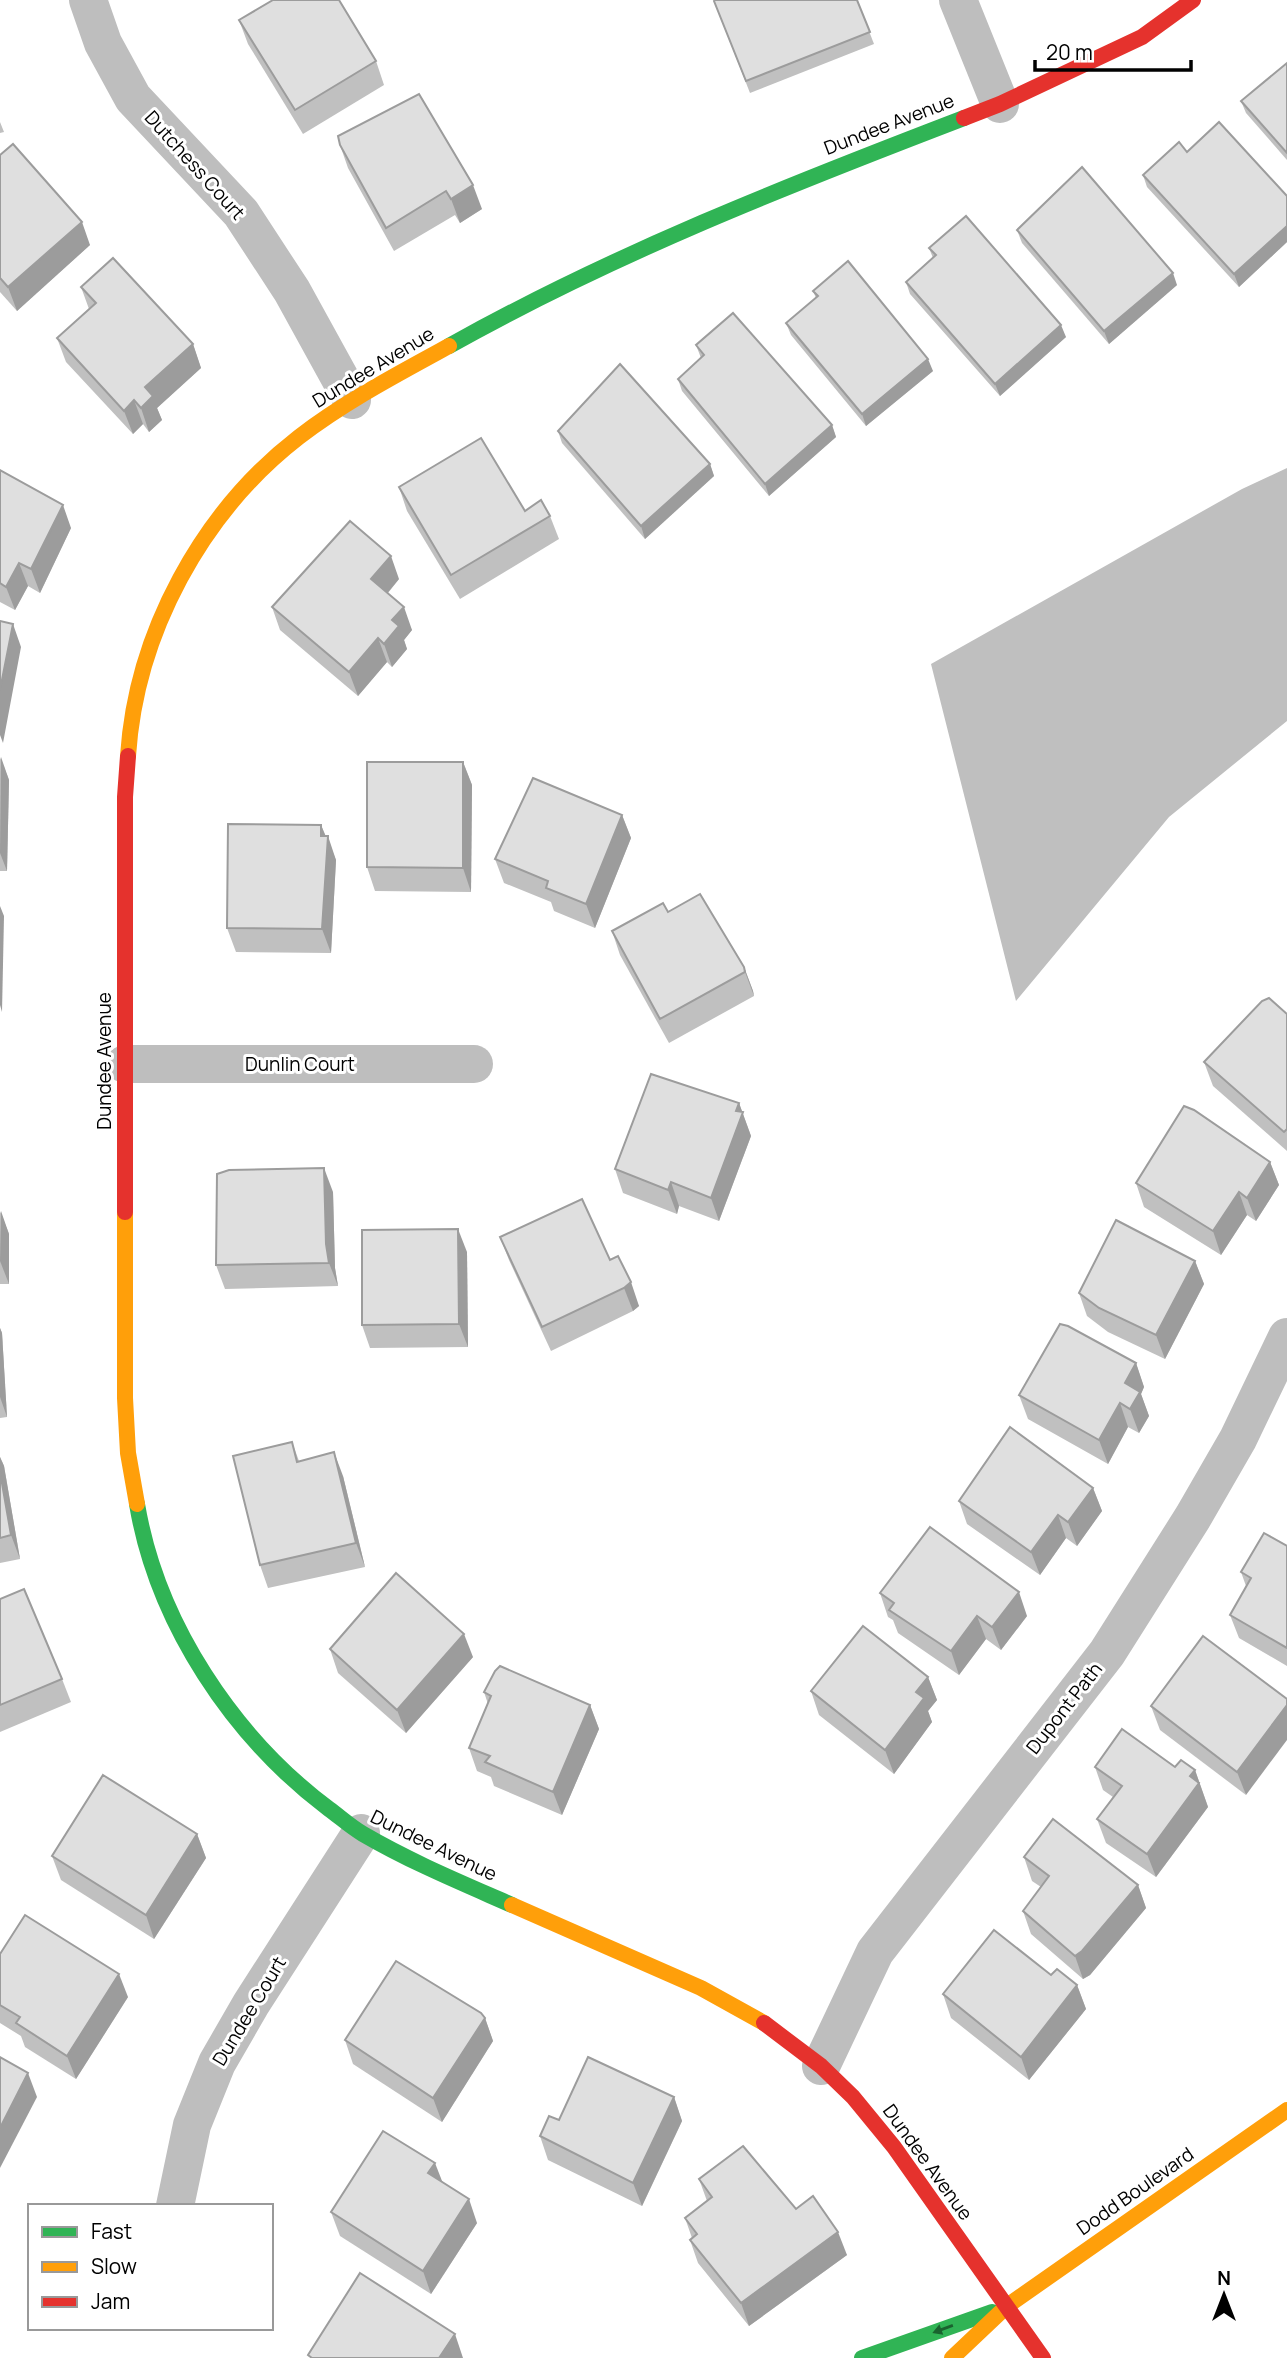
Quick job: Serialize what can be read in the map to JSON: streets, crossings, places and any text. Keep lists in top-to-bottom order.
{
  "streets": {
    "street": [
      "Dundee Avenue",
      "Dutchess Court",
      "Dunlin Court",
      "Dupont Path",
      "Dundee Court",
      "Dodd Boulevard"
    ]
  },
  "crossings": [
    ["Dundee Avenue", "Dutchess Court"],
    ["Dundee Avenue", "Dunlin Court"],
    ["Dundee Avenue", "Dupont Path"],
    ["Dundee Avenue", "Dundee Court"],
    ["Dundee Avenue", "Dodd Boulevard"]
  ],
  "legend": ["Fast", "Slow", "Jam"],
  "scale_bar": "20 m",
  "north": "top"
}
